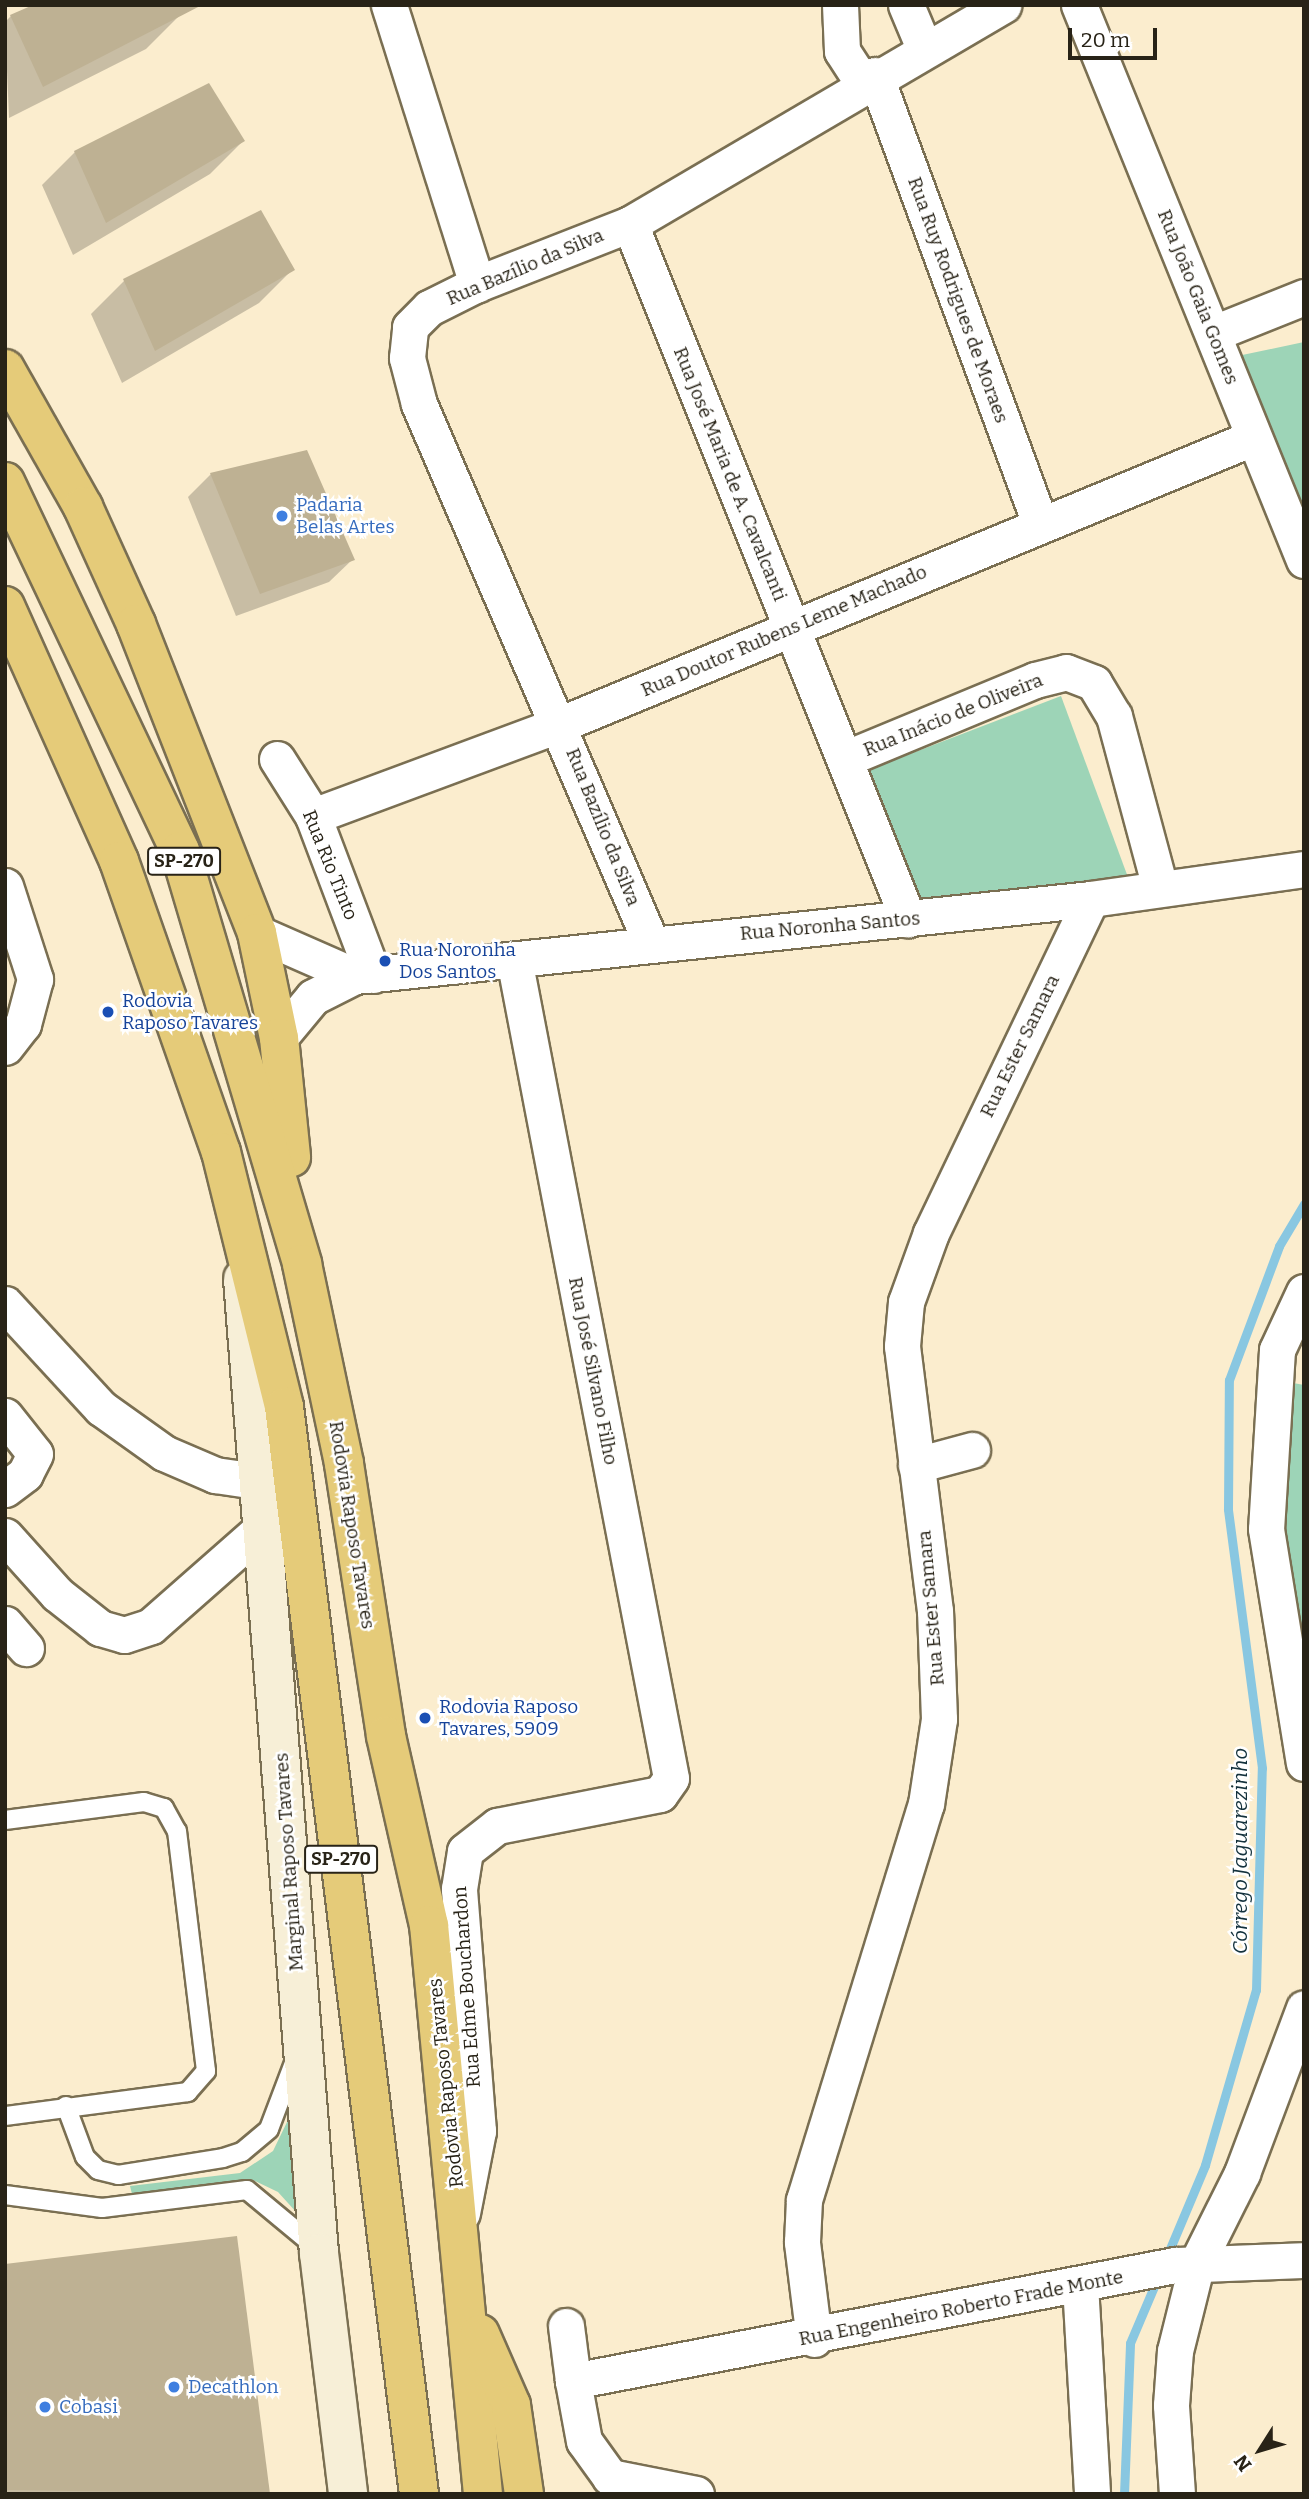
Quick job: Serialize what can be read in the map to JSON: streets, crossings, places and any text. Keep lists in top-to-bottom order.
{
  "streets": {
    "highway": ["SP-270", "Rodovia Raposo Tavares"],
    "main road": ["Marginal Raposo Tavares"],
    "street": [
      "Rua Bazílio da Silva",
      "Rua João Gaia Gomes",
      "Rua Ruy Rodrigues de Moraes",
      "Rua José Maria de A. Cavalcanti",
      "Rua Doutor Rubens Leme Machado",
      "Rua Inácio de Oliveira",
      "Rua Rio Tinto",
      "Rua Noronha Santos",
      "Rua Ester Samara",
      "Rua José Silvano Filho",
      "Rua Edme Bouchardon",
      "Rua Engenheiro Roberto Frade Monte"
    ]
  },
  "crossings": [
    ["Rua Bazílio da Silva", "Rua Ruy Rodrigues de Moraes"],
    ["Rua Bazílio da Silva", "Rua José Maria de A. Cavalcanti"],
    ["Rua Bazílio da Silva", "Rua Doutor Rubens Leme Machado"],
    ["Rua Bazílio da Silva", "Rua Noronha Santos"],
    ["Rua João Gaia Gomes", "Rua Doutor Rubens Leme Machado"],
    ["Rua Ruy Rodrigues de Moraes", "Rua Doutor Rubens Leme Machado"],
    ["Rua José Maria de A. Cavalcanti", "Rua Doutor Rubens Leme Machado"],
    ["Rua José Maria de A. Cavalcanti", "Rua Inácio de Oliveira"],
    ["Rua José Maria de A. Cavalcanti", "Rua Noronha Santos"],
    ["Rua Doutor Rubens Leme Machado", "Rua Rio Tinto"],
    ["Rua Inácio de Oliveira", "Rua Noronha Santos"],
    ["SP-270", "Marginal Raposo Tavares"],
    ["Rua Rio Tinto", "Rua Noronha Santos"],
    ["Rua Noronha Santos", "Rua Ester Samara"],
    ["Rua Noronha Santos", "Rua José Silvano Filho"],
    ["Rua Ester Samara", "Rua Engenheiro Roberto Frade Monte"],
    ["Rua José Silvano Filho", "Rua Edme Bouchardon"],
    ["Rodovia Raposo Tavares", "Rua Edme Bouchardon"]
  ],
  "water": ["Córrego Jaguarezinho"],
  "places": [
    "Padaria Belas Artes",
    "Rua Noronha Dos Santos",
    "Rodovia Raposo Tavares",
    "Rodovia Raposo Tavares, 5909",
    "Decathlon",
    "Cobasi"
  ],
  "scale_bar": "20 m",
  "north": "bottom left"
}
